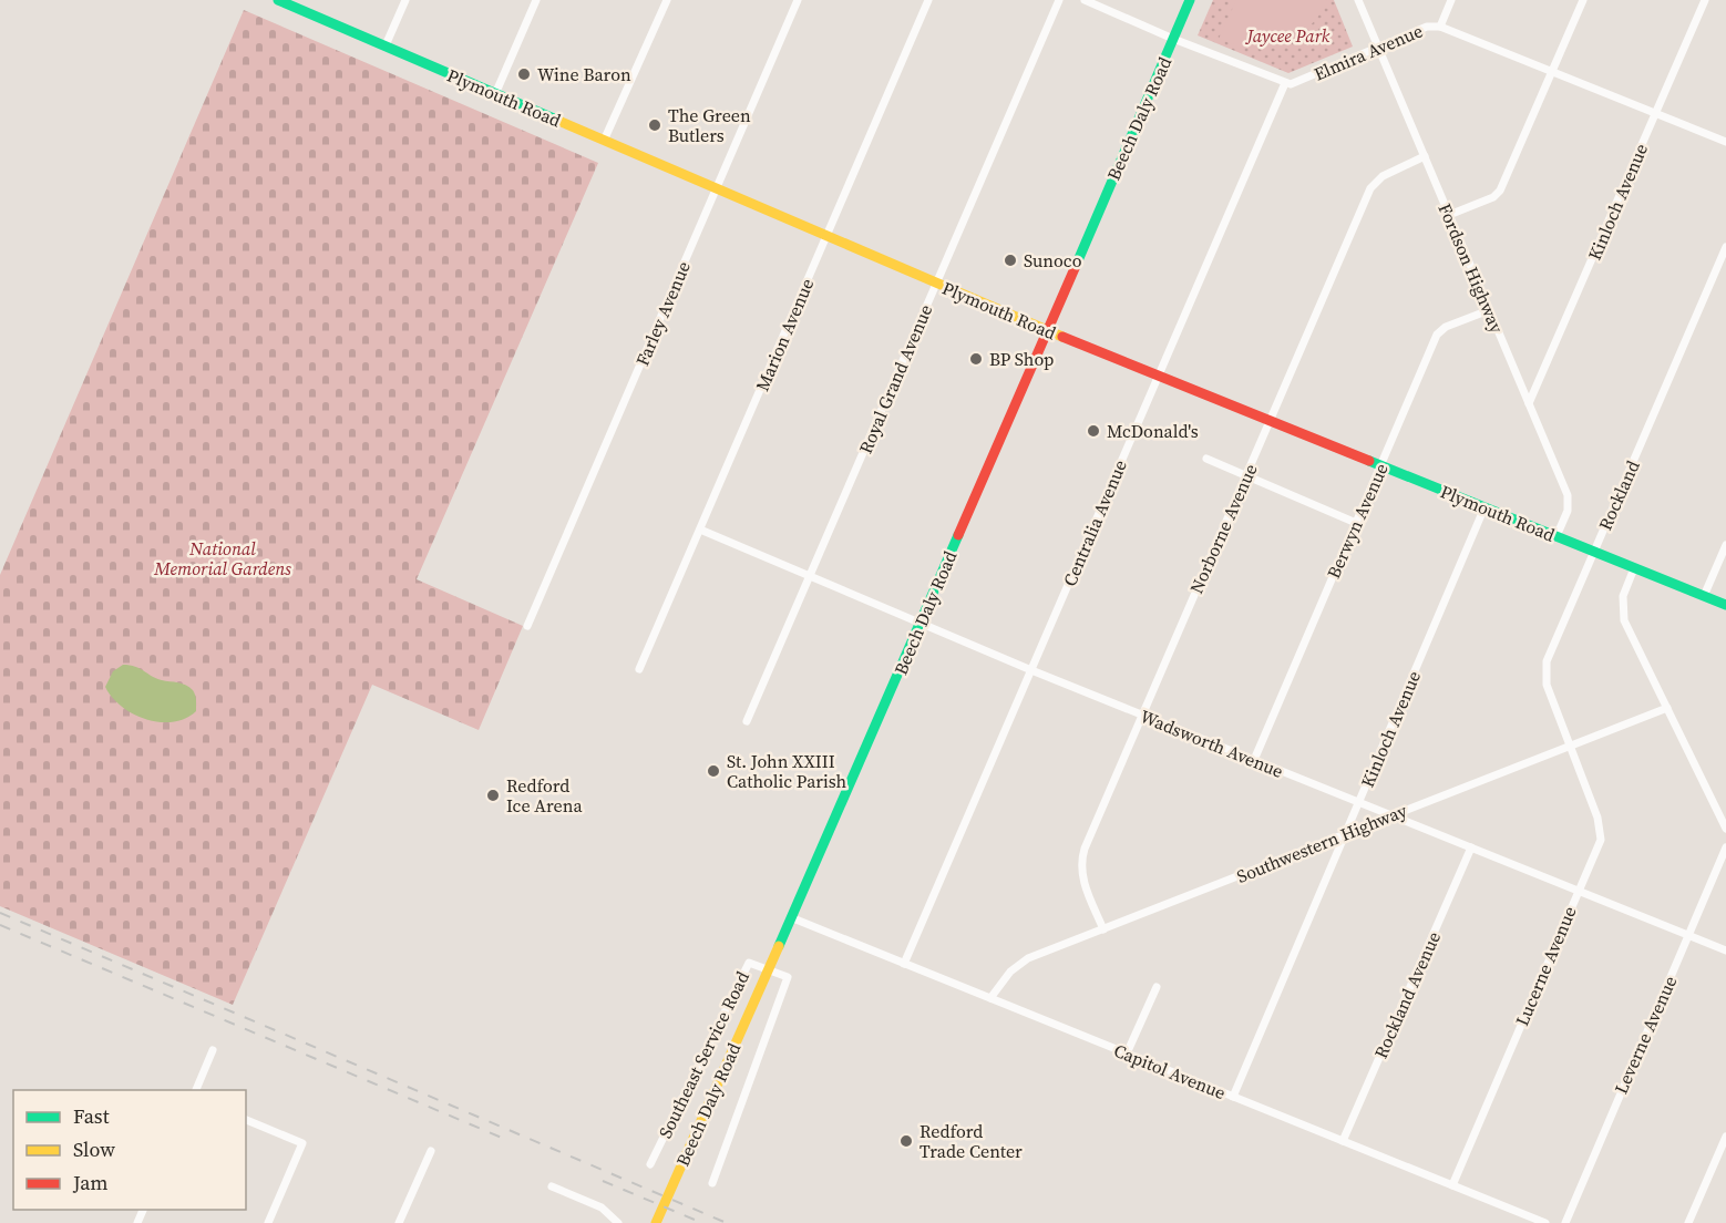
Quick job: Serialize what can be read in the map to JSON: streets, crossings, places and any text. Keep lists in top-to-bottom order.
{
  "streets": {
    "main road": ["Plymouth Road", "Beech Daly Road"],
    "street": [
      "Elmira Avenue",
      "Kinloch Avenue",
      "Fordson Highway",
      "Farley Avenue",
      "Marion Avenue",
      "Royal Grand Avenue",
      "Rockland",
      "Berwyn Avenue",
      "Centralia Avenue",
      "Norborne Avenue",
      "Wadsworth Avenue",
      "Southwestern Highway",
      "Lucerne Avenue",
      "Rockland Avenue",
      "Leverne Avenue",
      "Southeast Service Road",
      "Capitol Avenue"
    ]
  },
  "crossings": [
    ["Elmira Avenue", "Kinloch Avenue"],
    ["Elmira Avenue", "Fordson Highway"],
    ["Elmira Avenue", "Centralia Avenue"],
    ["Plymouth Road", "Beech Daly Road"],
    ["Plymouth Road", "Kinloch Avenue"],
    ["Plymouth Road", "Fordson Highway"],
    ["Plymouth Road", "Farley Avenue"],
    ["Plymouth Road", "Marion Avenue"],
    ["Plymouth Road", "Royal Grand Avenue"],
    ["Plymouth Road", "Rockland"],
    ["Plymouth Road", "Berwyn Avenue"],
    ["Plymouth Road", "Centralia Avenue"],
    ["Plymouth Road", "Norborne Avenue"],
    ["Beech Daly Road", "Wadsworth Avenue"],
    ["Beech Daly Road", "Southeast Service Road"],
    ["Beech Daly Road", "Capitol Avenue"],
    ["Kinloch Avenue", "Fordson Highway"],
    ["Kinloch Avenue", "Wadsworth Avenue"],
    ["Kinloch Avenue", "Southwestern Highway"],
    ["Kinloch Avenue", "Capitol Avenue"],
    ["Fordson Highway", "Berwyn Avenue"],
    ["Fordson Highway", "Norborne Avenue"],
    ["Marion Avenue", "Wadsworth Avenue"],
    ["Royal Grand Avenue", "Wadsworth Avenue"],
    ["Rockland", "Southwestern Highway"],
    ["Rockland", "Lucerne Avenue"],
    ["Berwyn Avenue", "Wadsworth Avenue"],
    ["Centralia Avenue", "Wadsworth Avenue"],
    ["Centralia Avenue", "Capitol Avenue"],
    ["Norborne Avenue", "Wadsworth Avenue"],
    ["Norborne Avenue", "Southwestern Highway"],
    ["Wadsworth Avenue", "Southwestern Highway"],
    ["Wadsworth Avenue", "Lucerne Avenue"],
    ["Wadsworth Avenue", "Rockland Avenue"],
    ["Wadsworth Avenue", "Leverne Avenue"],
    ["Southwestern Highway", "Lucerne Avenue"],
    ["Southwestern Highway", "Capitol Avenue"],
    ["Lucerne Avenue", "Capitol Avenue"],
    ["Rockland Avenue", "Capitol Avenue"]
  ],
  "parks": ["Jaycee Park", "National Memorial Gardens"],
  "places": [
    "Wine Baron",
    "The Green Butlers",
    "Sunoco",
    "BP Shop",
    "McDonald's",
    "St. John XXIII Catholic Parish",
    "Redford Ice Arena",
    "Redford Trade Center"
  ],
  "legend": ["Fast", "Slow", "Jam"]
}
